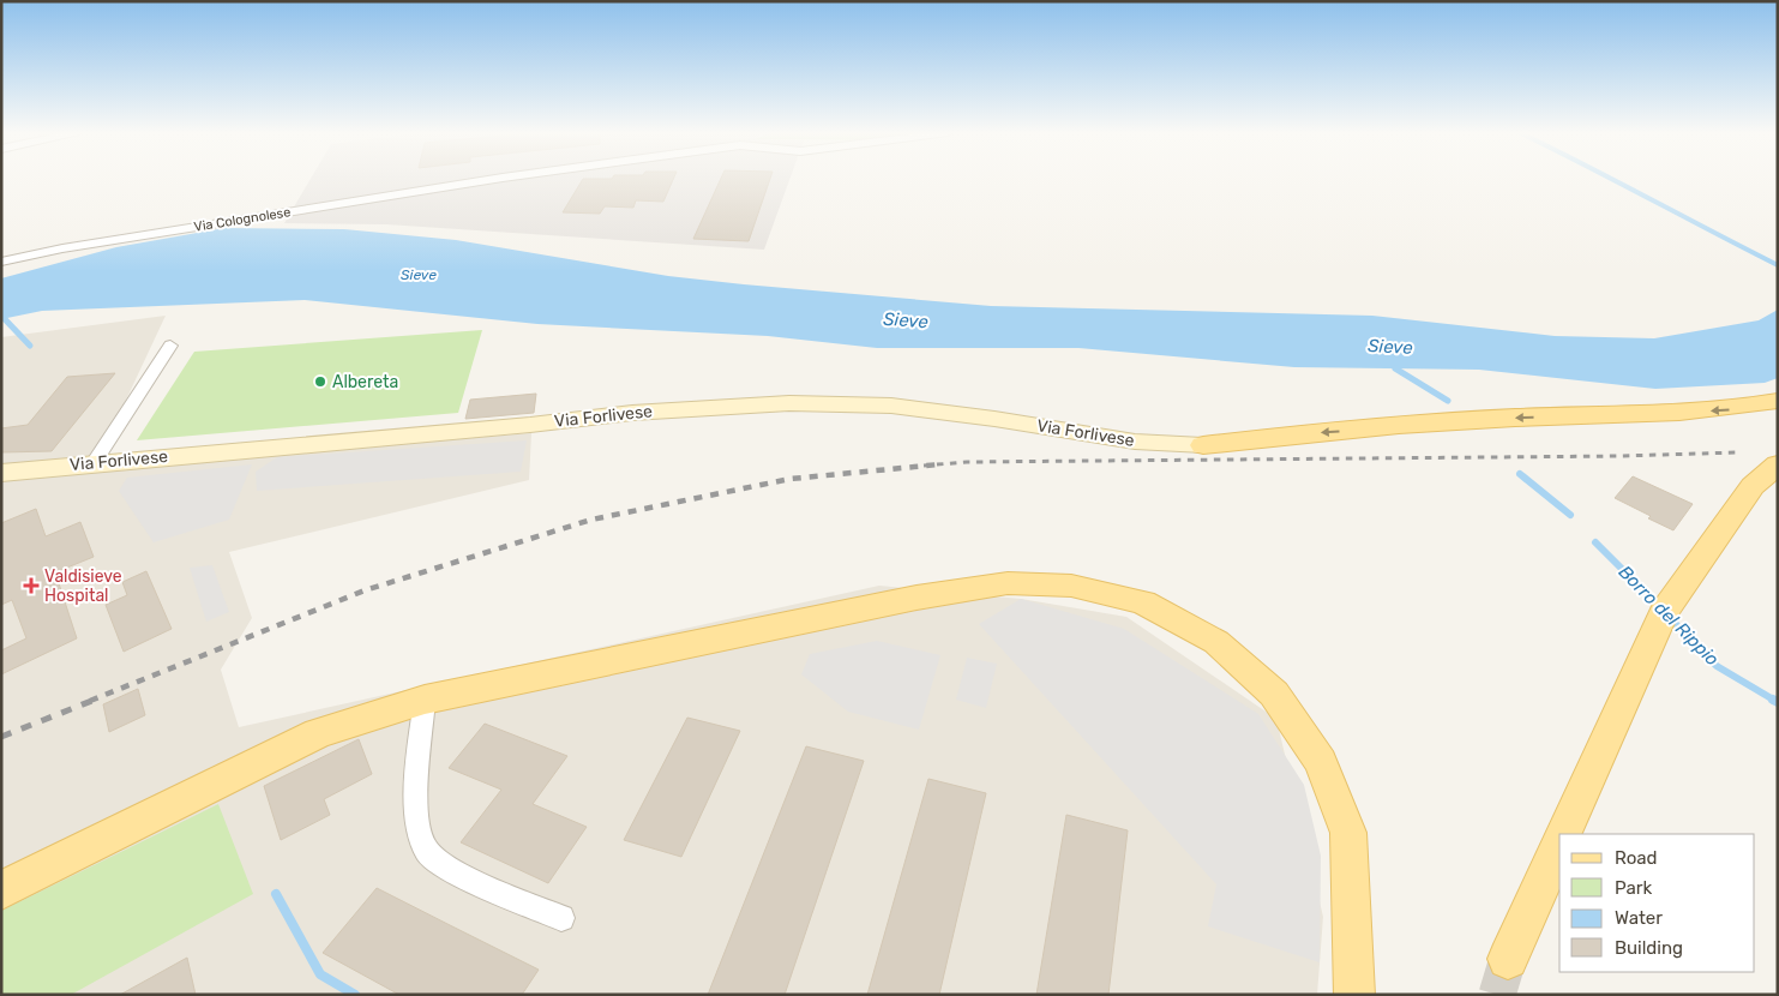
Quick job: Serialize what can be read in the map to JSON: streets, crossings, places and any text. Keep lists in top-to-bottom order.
{
  "streets": {
    "street": ["Via Colognolese", "Via Forlivese"]
  },
  "water": ["Sieve", "Borro del Rippio"],
  "places": {
    "other": ["Albereta"],
    "health": ["Valdisieve Hospital"]
  },
  "legend": [
    "Road",
    "Park",
    "Water",
    "Building"
  ]
}
